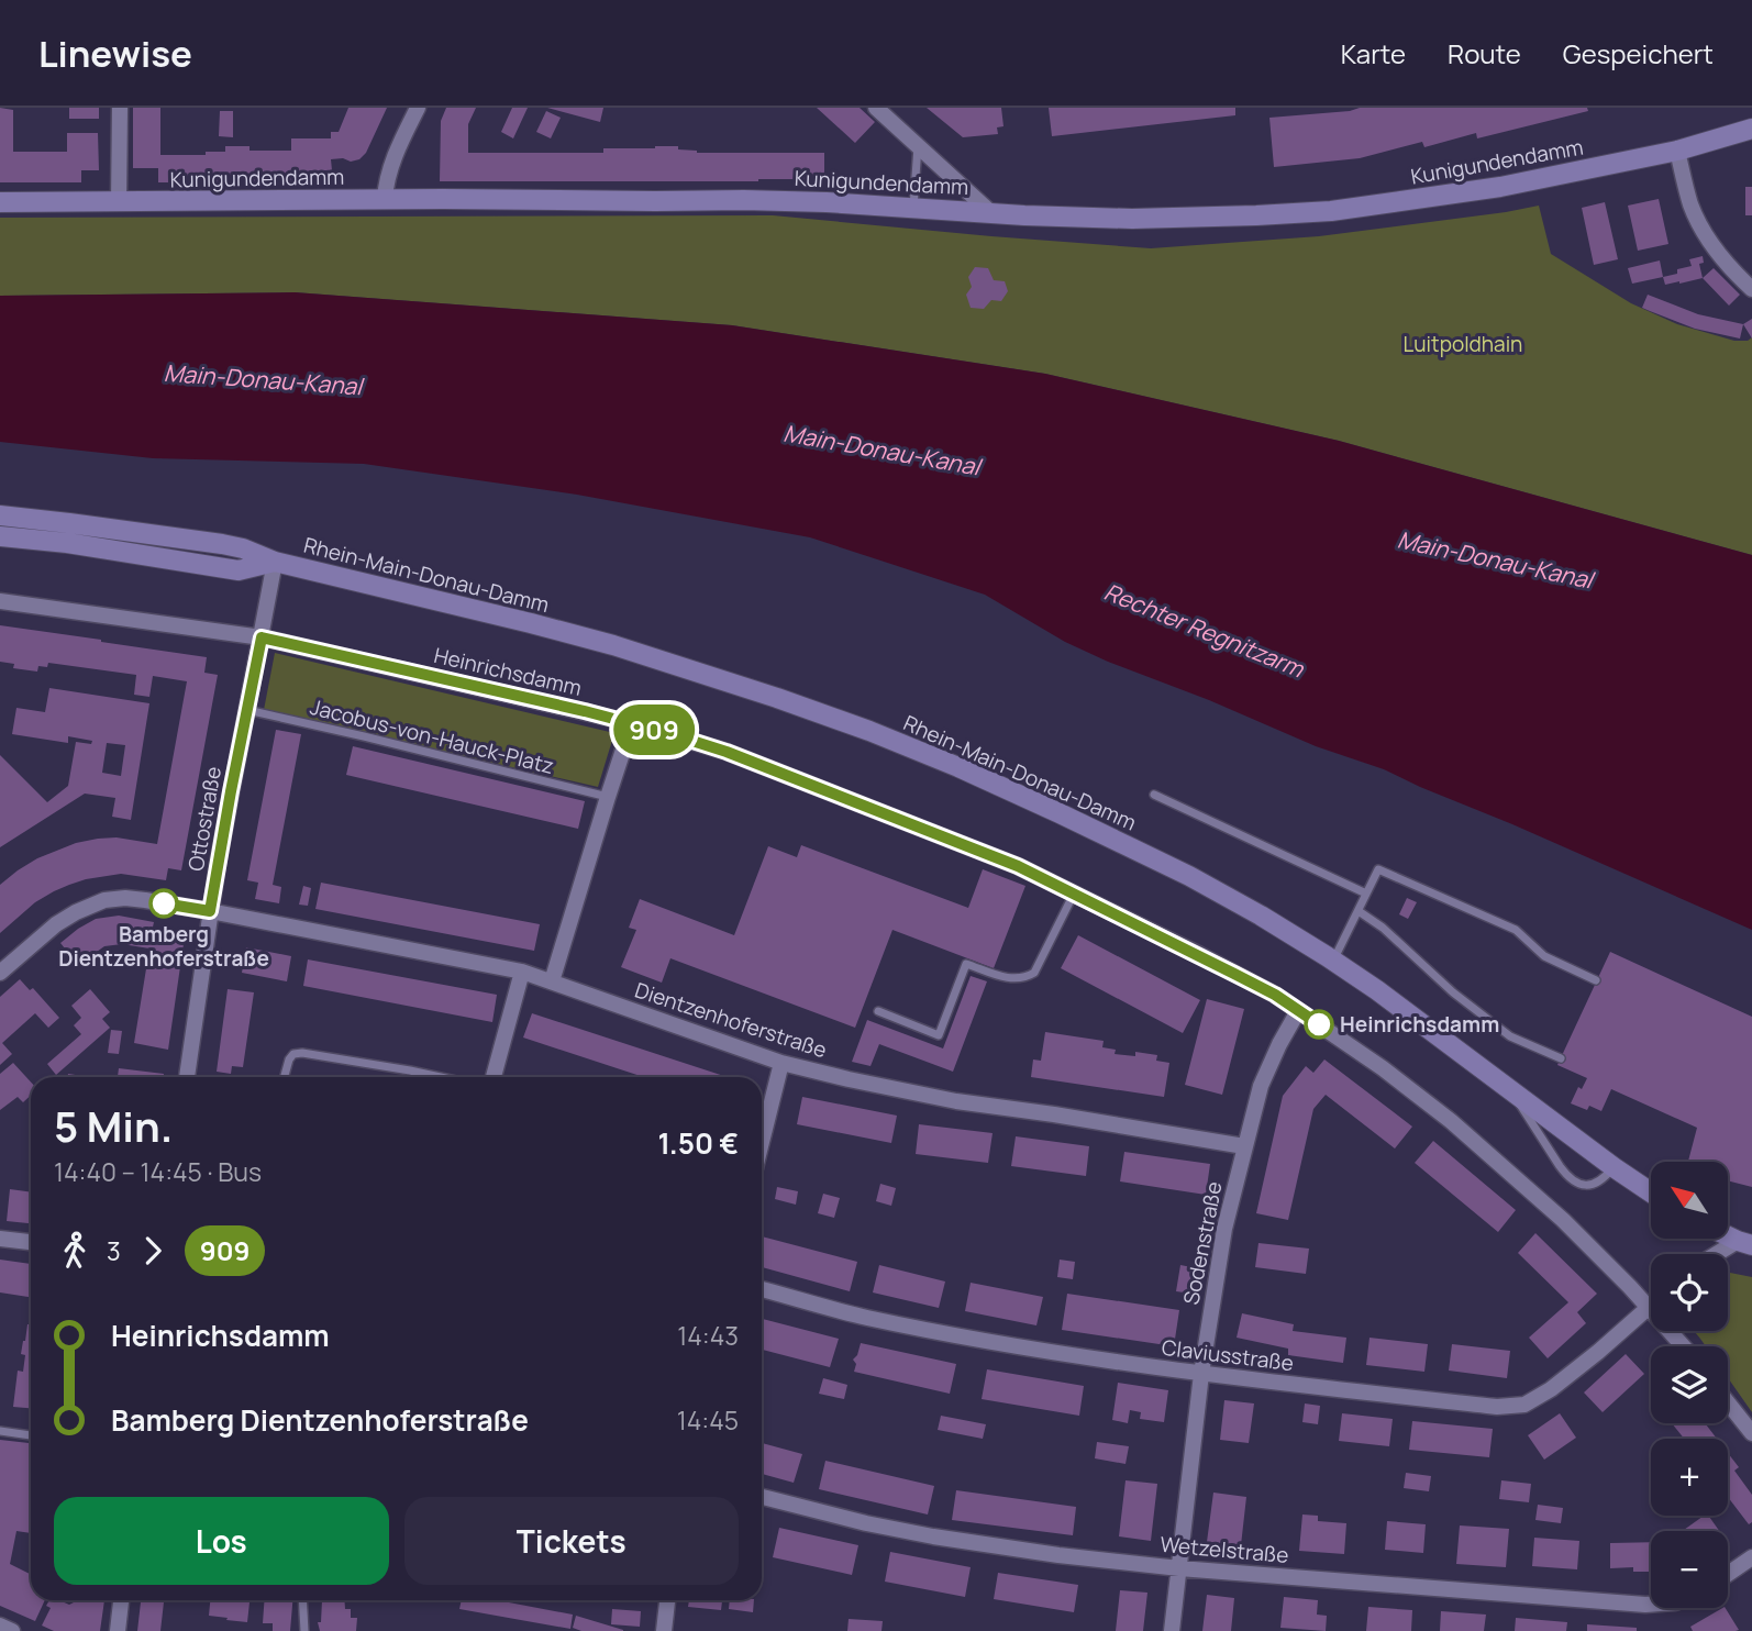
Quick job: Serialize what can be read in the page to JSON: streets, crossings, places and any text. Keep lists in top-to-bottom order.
{
  "streets": {
    "street": [
      "Kunigundendamm",
      "Rhein-Main-Donau-Damm",
      "Heinrichsdamm",
      "Ottostraße",
      "Dientzenhoferstraße",
      "Sodenstraße",
      "Claviusstraße",
      "Wetzelstraße"
    ],
    "lane": ["Jacobus-von-Hauck-Platz"]
  },
  "crossings": [
    ["Rhein-Main-Donau-Damm", "Ottostraße"],
    ["Heinrichsdamm", "Ottostraße"],
    ["Heinrichsdamm", "Sodenstraße"],
    ["Heinrichsdamm", "Claviusstraße"],
    ["Jacobus-von-Hauck-Platz", "Ottostraße"],
    ["Ottostraße", "Dientzenhoferstraße"],
    ["Dientzenhoferstraße", "Sodenstraße"],
    ["Sodenstraße", "Claviusstraße"],
    ["Sodenstraße", "Wetzelstraße"]
  ],
  "water": ["Main-Donau-Kanal", "Rechter Regnitzarm"],
  "parks": ["Luitpoldhain"],
  "places": ["Bamberg Dientzenhoferstraße", "Heinrichsdamm"],
  "lines": ["bus line 909"],
  "north": "top left",
  "page": {
    "header": "Linewise",
    "nav": ["Karte", "Route", "Gespeichert"],
    "on_map": "909",
    "heading": ["5 Min.", "14:40 – 14:45 · Bus", "1.50 €"],
    "map_buttons": ["+", "−"],
    "legs": ["3", "909"],
    "list": [
      {
        "name": "Heinrichsdamm",
        "value": "14:43"
      },
      {
        "name": "Bamberg Dientzenhoferstraße",
        "value": "14:45"
      }
    ],
    "buttons": ["Los", "Tickets"]
  }
}
